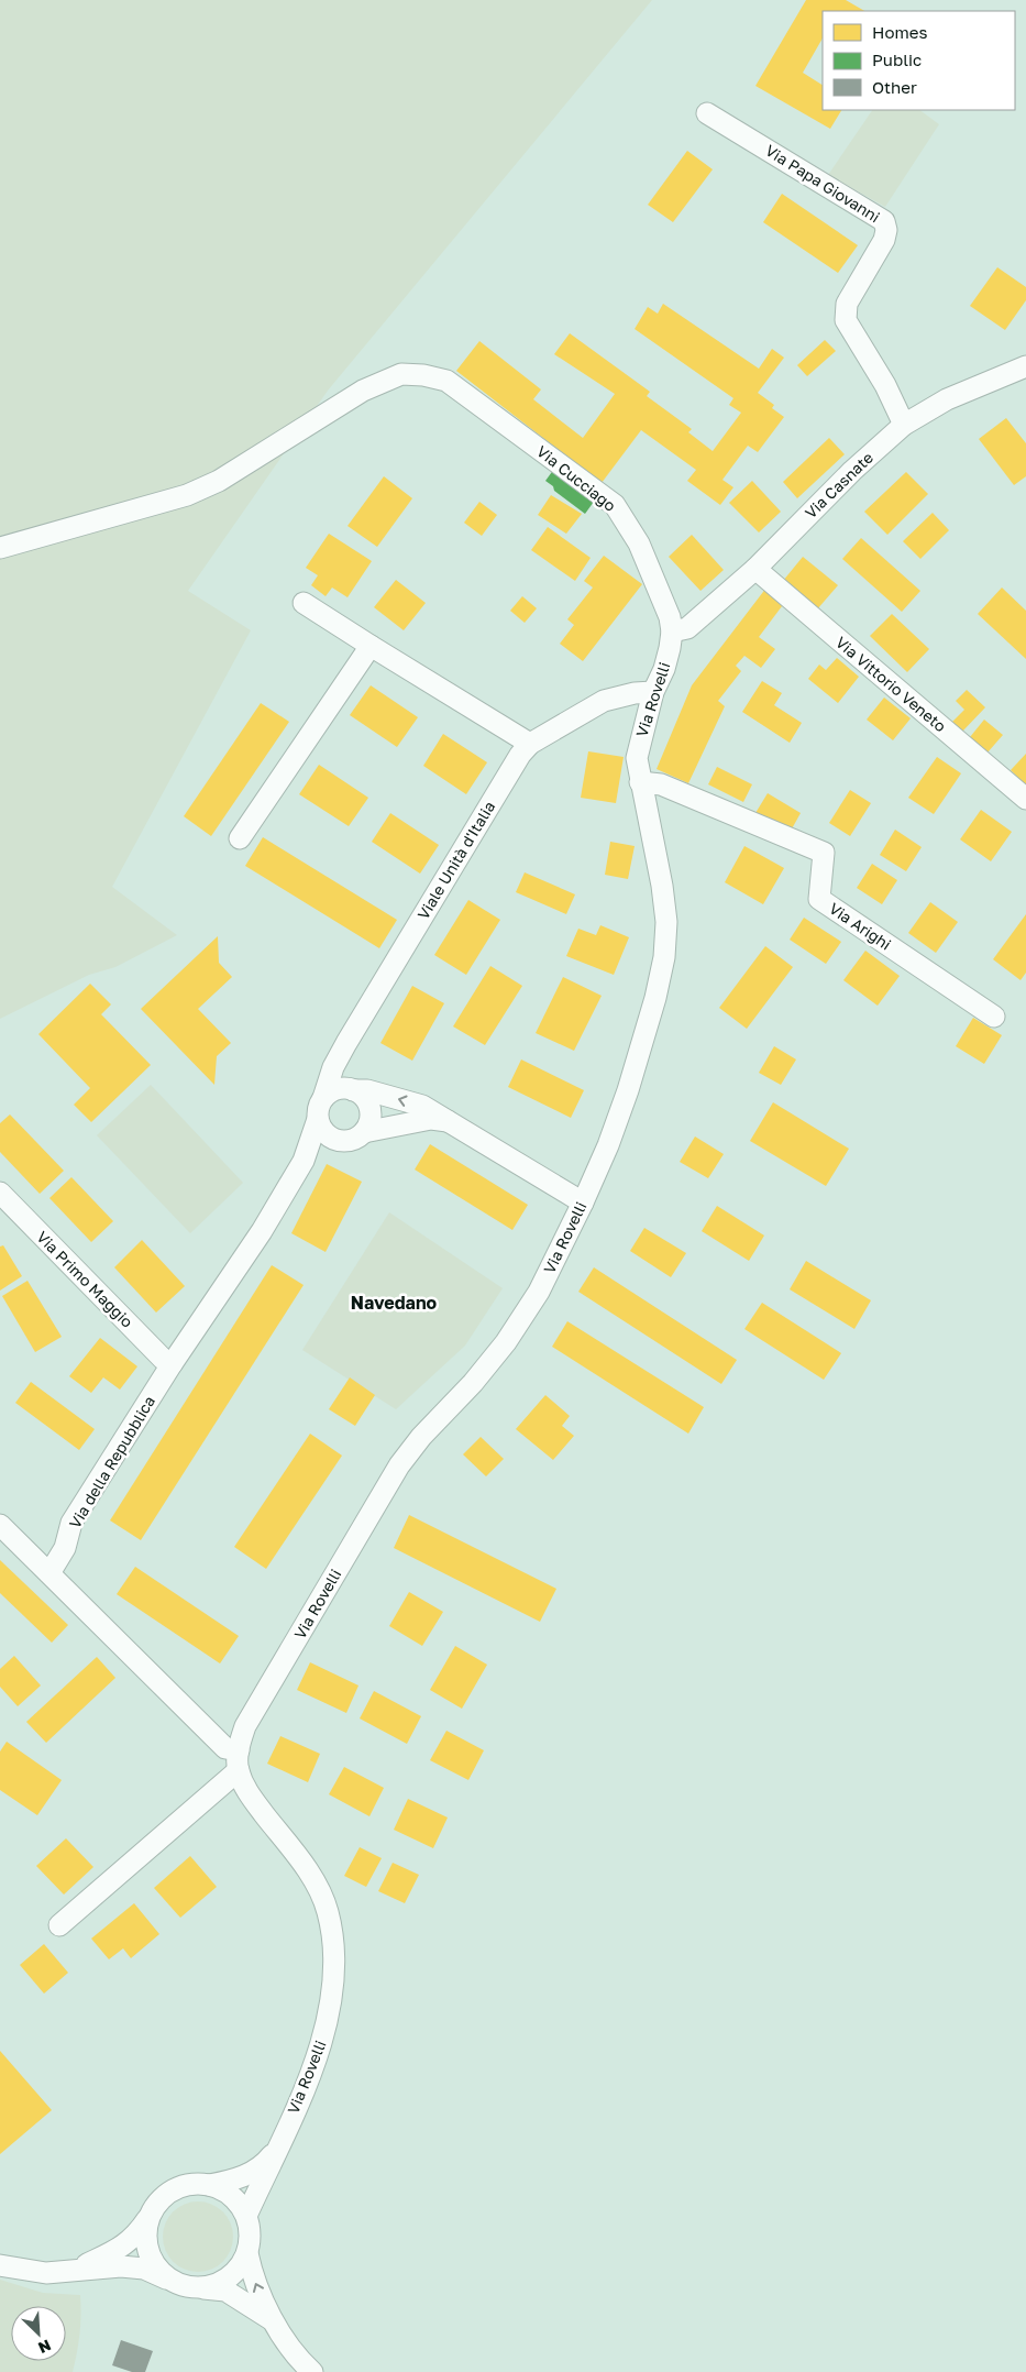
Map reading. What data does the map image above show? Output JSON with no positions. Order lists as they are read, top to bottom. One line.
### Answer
{"streets":{"street":["Via Papa Giovanni","Via Cucciago","Via Casnate","Via Vittorio Veneto","Via Rovelli","Viale Unità d'Italia","Via Arighi","Via Primo Maggio","Via della Repubblica"]},"crossings":[["Via Papa Giovanni","Via Casnate"],["Via Cucciago","Via Casnate"],["Via Cucciago","Via Rovelli"],["Via Casnate","Via Vittorio Veneto"],["Via Casnate","Via Rovelli"],["Via Rovelli","Viale Unità d'Italia"],["Via Rovelli","Via Arighi"],["Via Primo Maggio","Via della Repubblica"]],"districts":["Navedano"],"legend":["Homes","Public","Other"],"north":"bottom right"}
